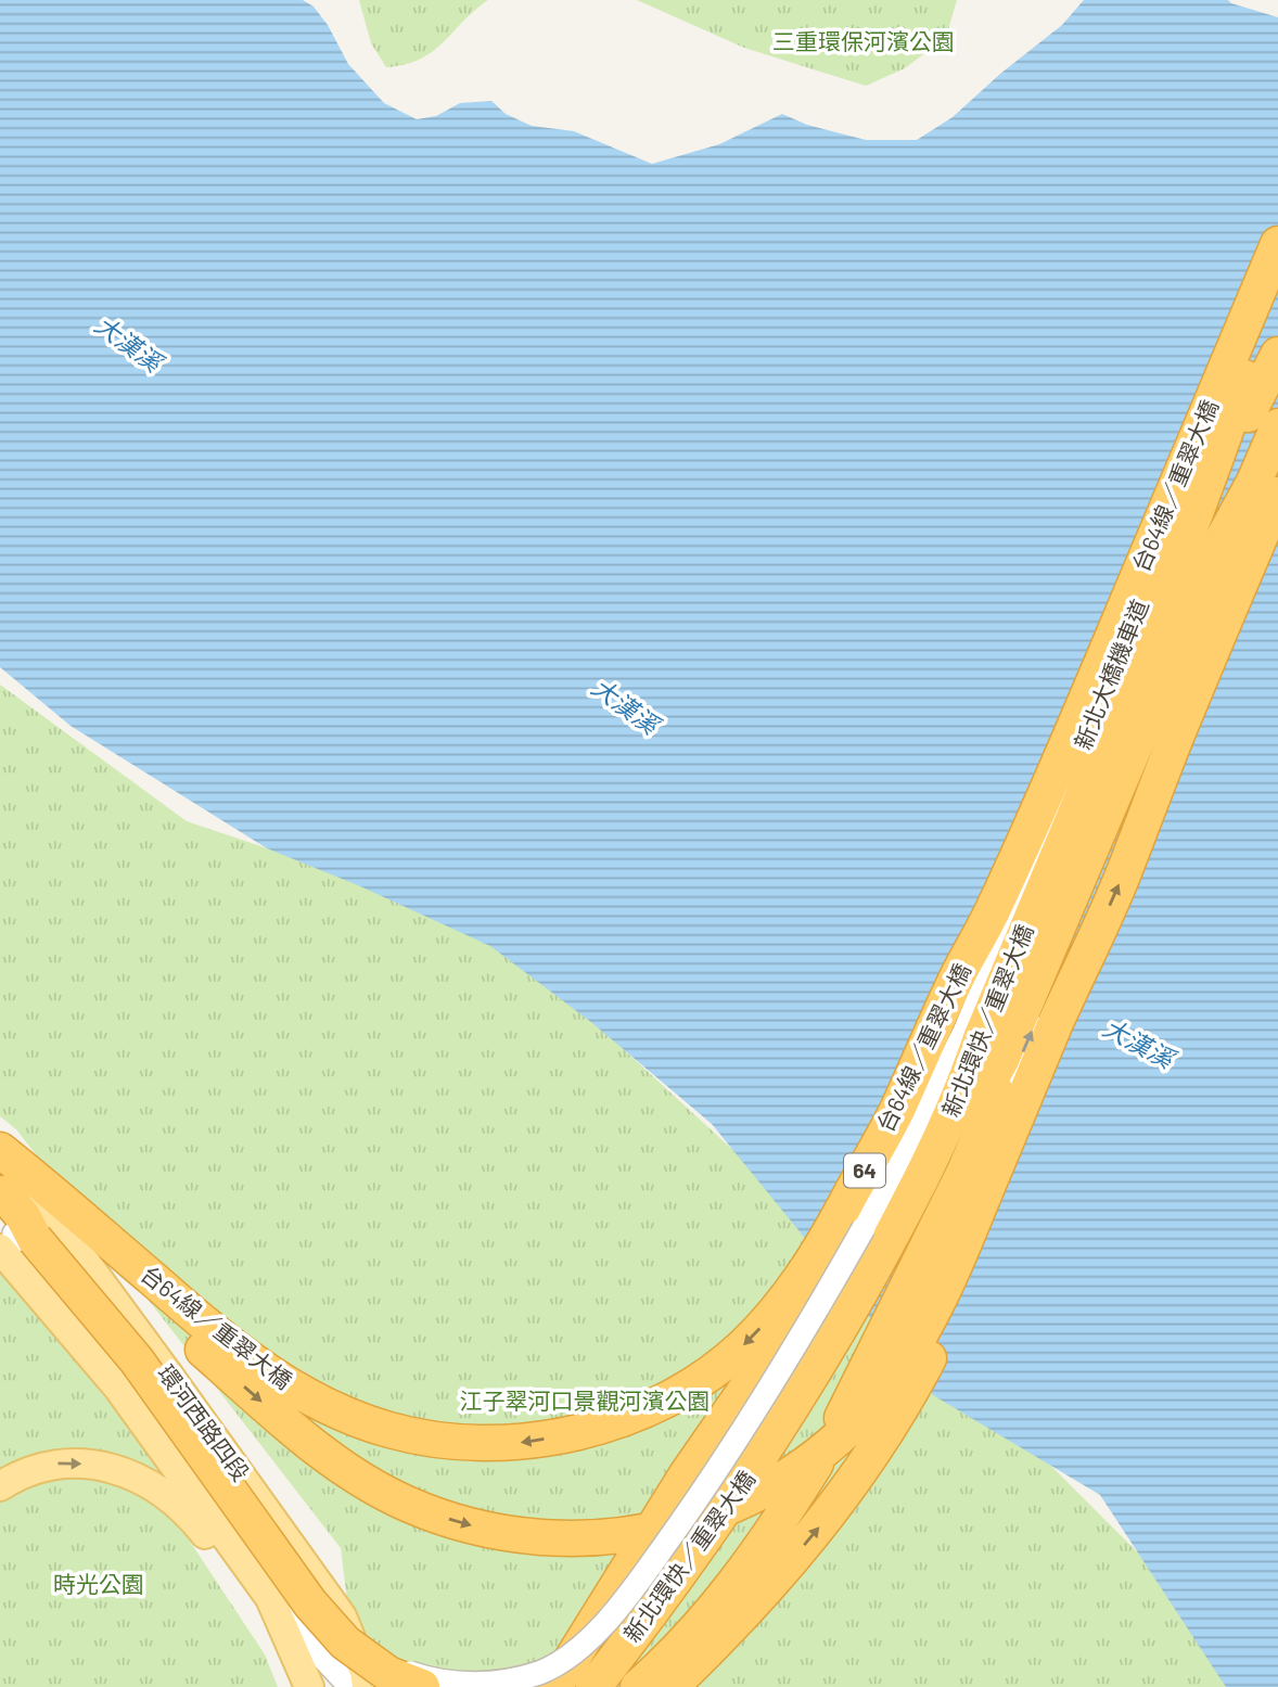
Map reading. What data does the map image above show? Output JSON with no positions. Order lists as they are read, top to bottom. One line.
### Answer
{"streets":{"highway":["台64線／重翠大橋","新北環快／重翠大橋","64"],"main road":["環河西路四段"],"street":["新北大橋機車道"]},"crossings":[["台64線／重翠大橋","新北大橋機車道"],["台64線／重翠大橋","64"],["台64線／重翠大橋","環河西路四段"],["新北大橋機車道","64"],["新北大橋機車道","環河西路四段"],["64","環河西路四段"]],"water":["大漢溪"],"parks":["三重環保河濱公園","江子翠河口景觀河濱公園","時光公園"]}
